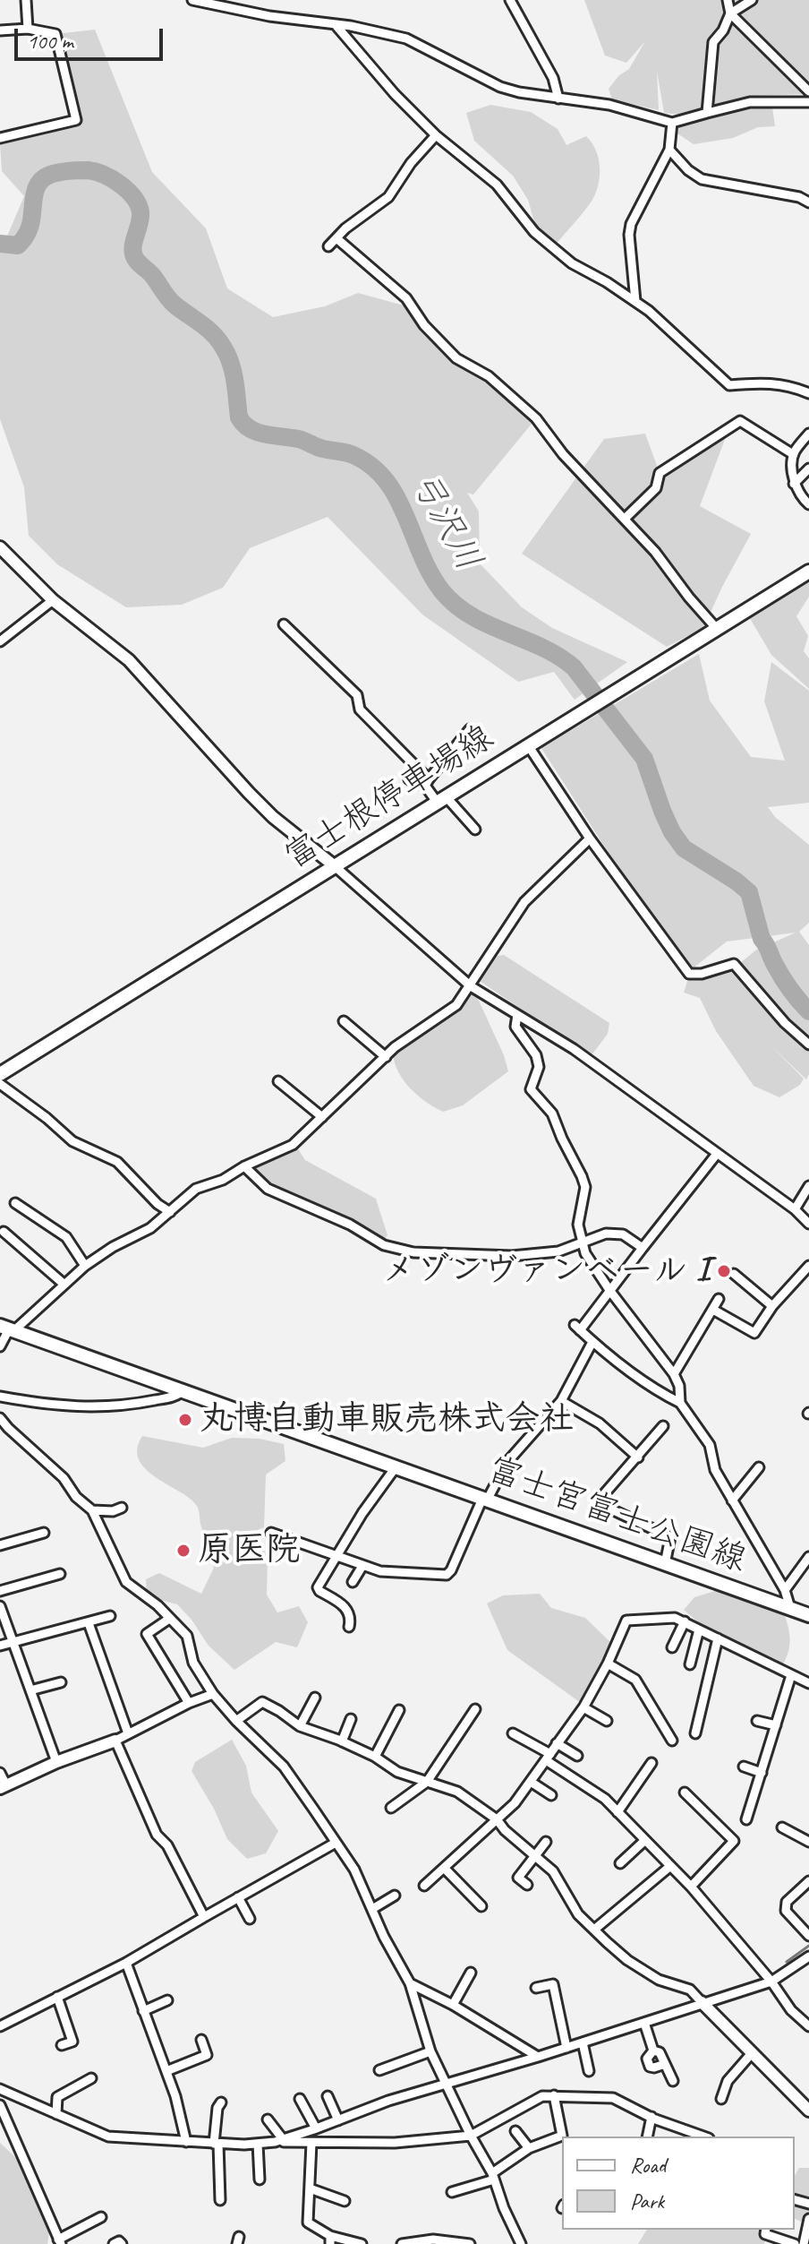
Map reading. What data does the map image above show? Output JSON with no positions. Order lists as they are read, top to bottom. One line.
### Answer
{"streets":{"main road":["富士根停車場線","富士宮富士公園線"]},"water":["弓沢川"],"places":["メゾンヴァンベール I","丸博自動車販売株式会社","原医院"],"legend":["Road","Park"],"scale_bar":"100 m"}
